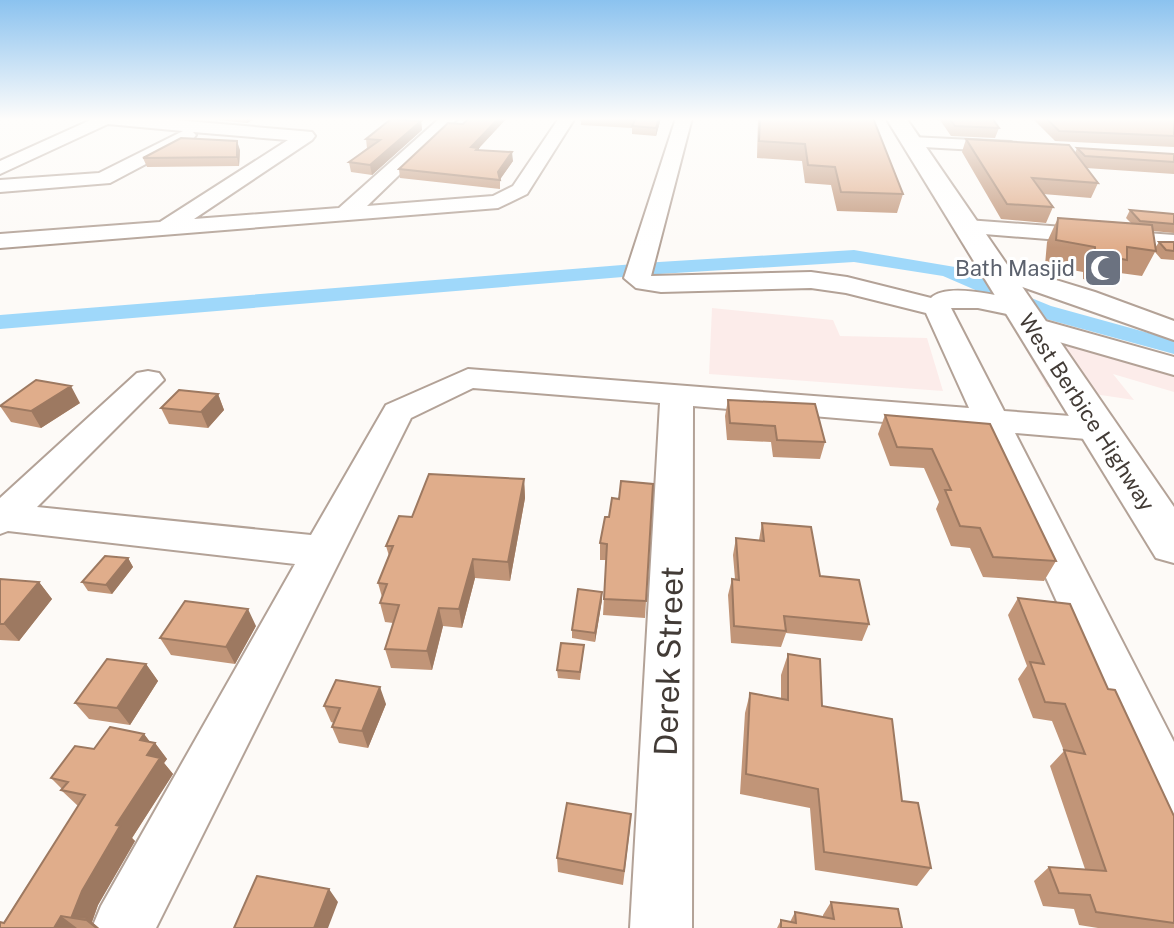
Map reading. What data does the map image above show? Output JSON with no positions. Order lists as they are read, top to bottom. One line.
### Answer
{"streets":{"main road":["West Berbice Highway"],"street":["Derek Street"]},"places":{"mosque":["Bath Masjid"]}}
